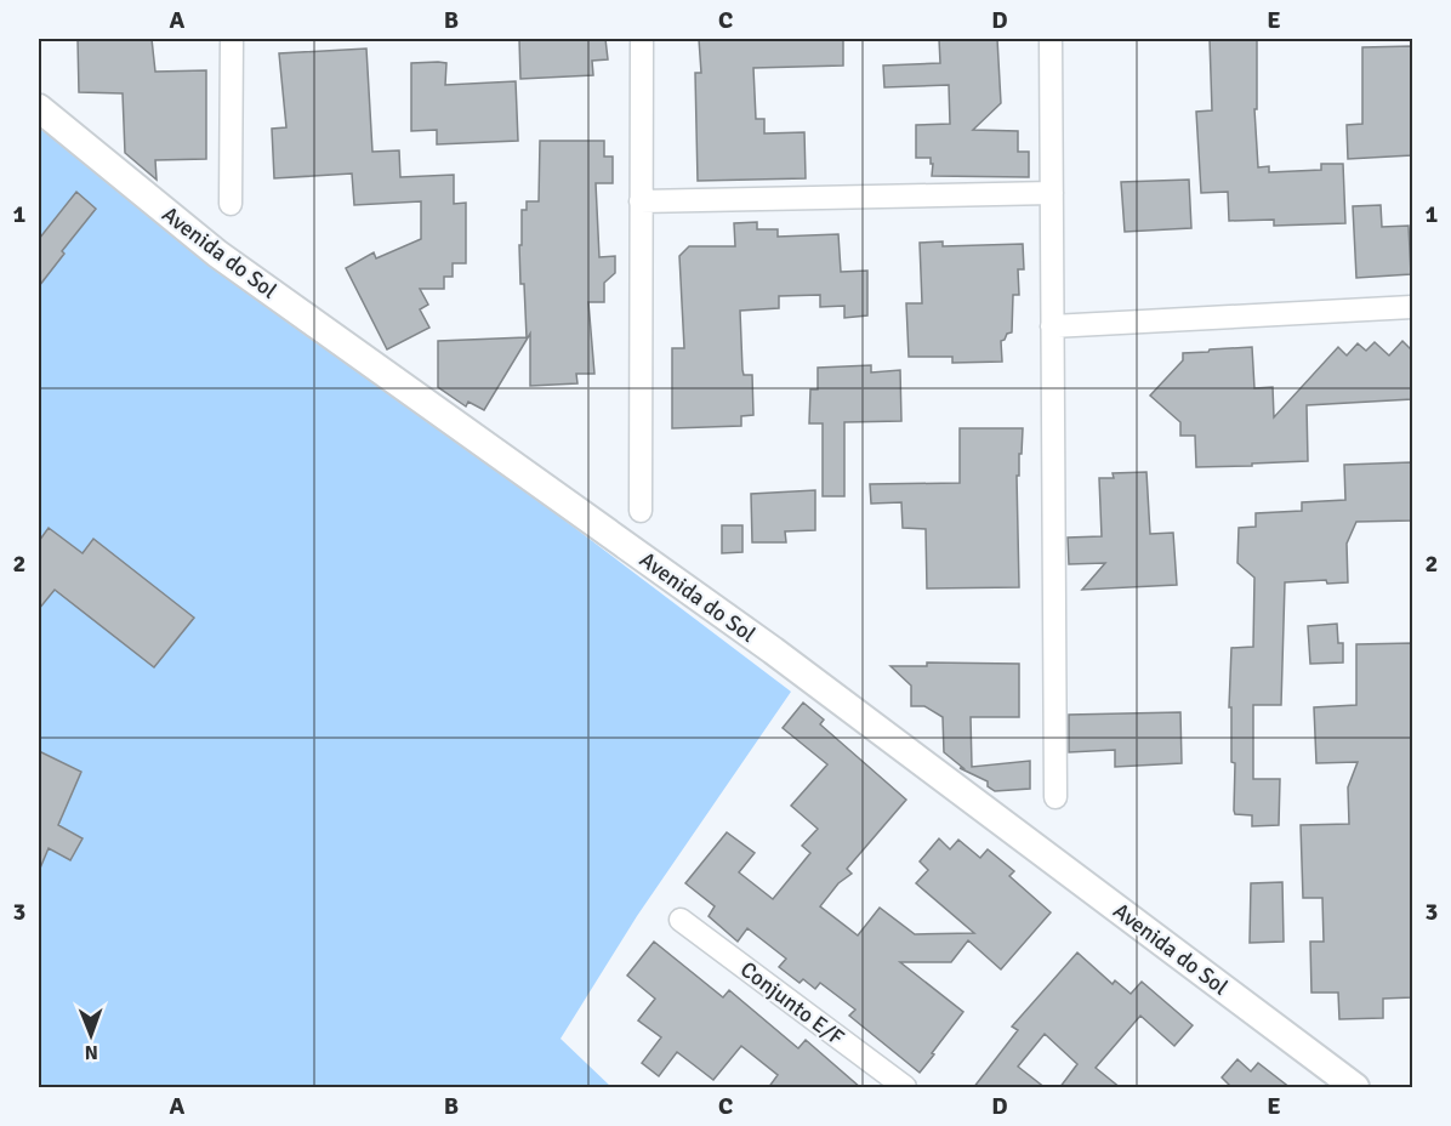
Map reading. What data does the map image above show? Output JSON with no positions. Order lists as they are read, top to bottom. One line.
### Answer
{"streets":{"street":["Avenida do Sol","Conjunto E/F"]},"north":"bottom","grid":{"columns":["A","B","C","D","E"],"rows":["1","2","3"]}}
